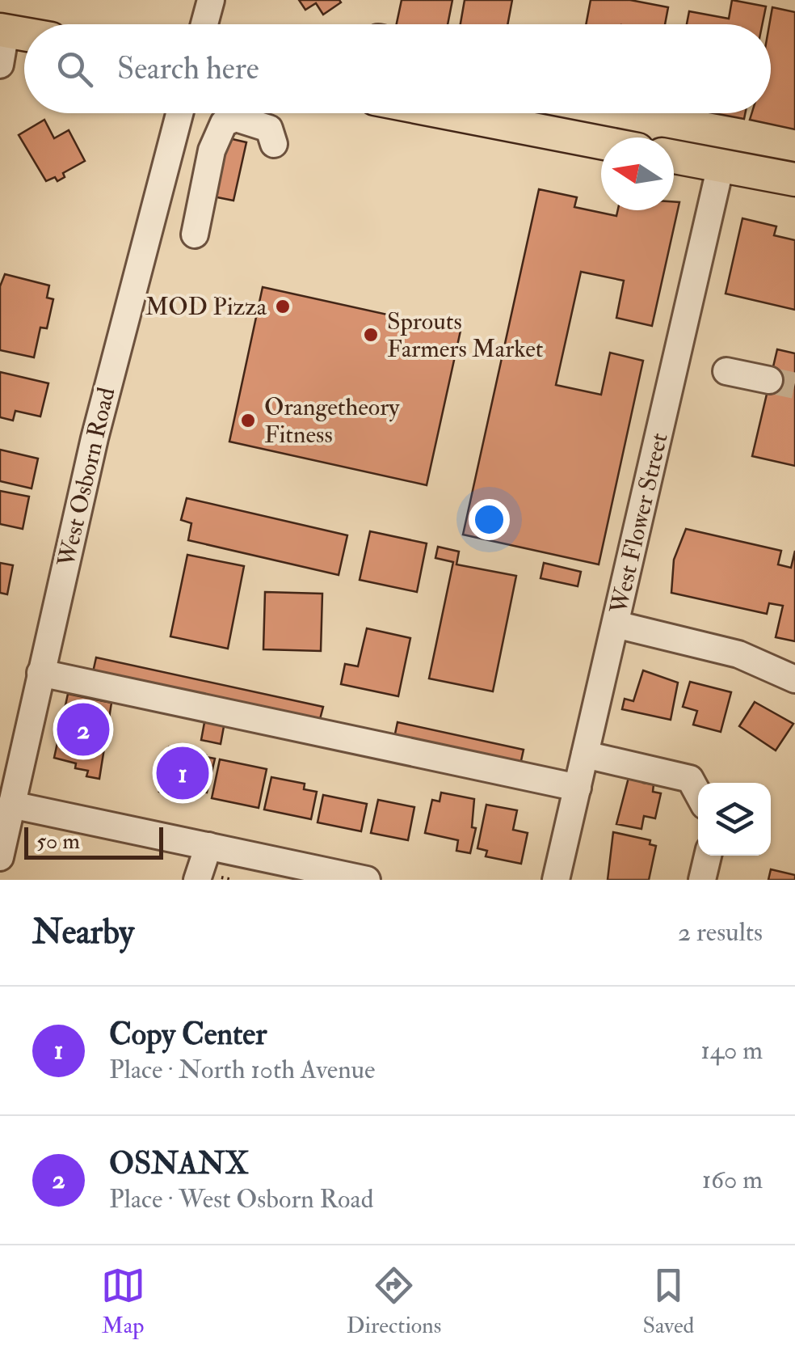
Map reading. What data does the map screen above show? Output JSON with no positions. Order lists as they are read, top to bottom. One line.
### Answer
{"streets":{"street":["West Osborn Road","West Flower Street"]},"places":["MOD Pizza","Sprouts Farmers Market","Orangetheory Fitness"],"scale_bar":"50 m","north":"left","page":{"search":"Search here","pins":["2","1"],"scale":"50 m","heading":["Nearby","2 results"],"list":[{"mark":"1","name":"Copy Center","note":"Place · North 10th Avenue","value":"140 m"},{"mark":"2","name":"OSNANX","note":"Place · West Osborn Road","value":"160 m"}],"nav":["Map","Directions","Saved"]}}
